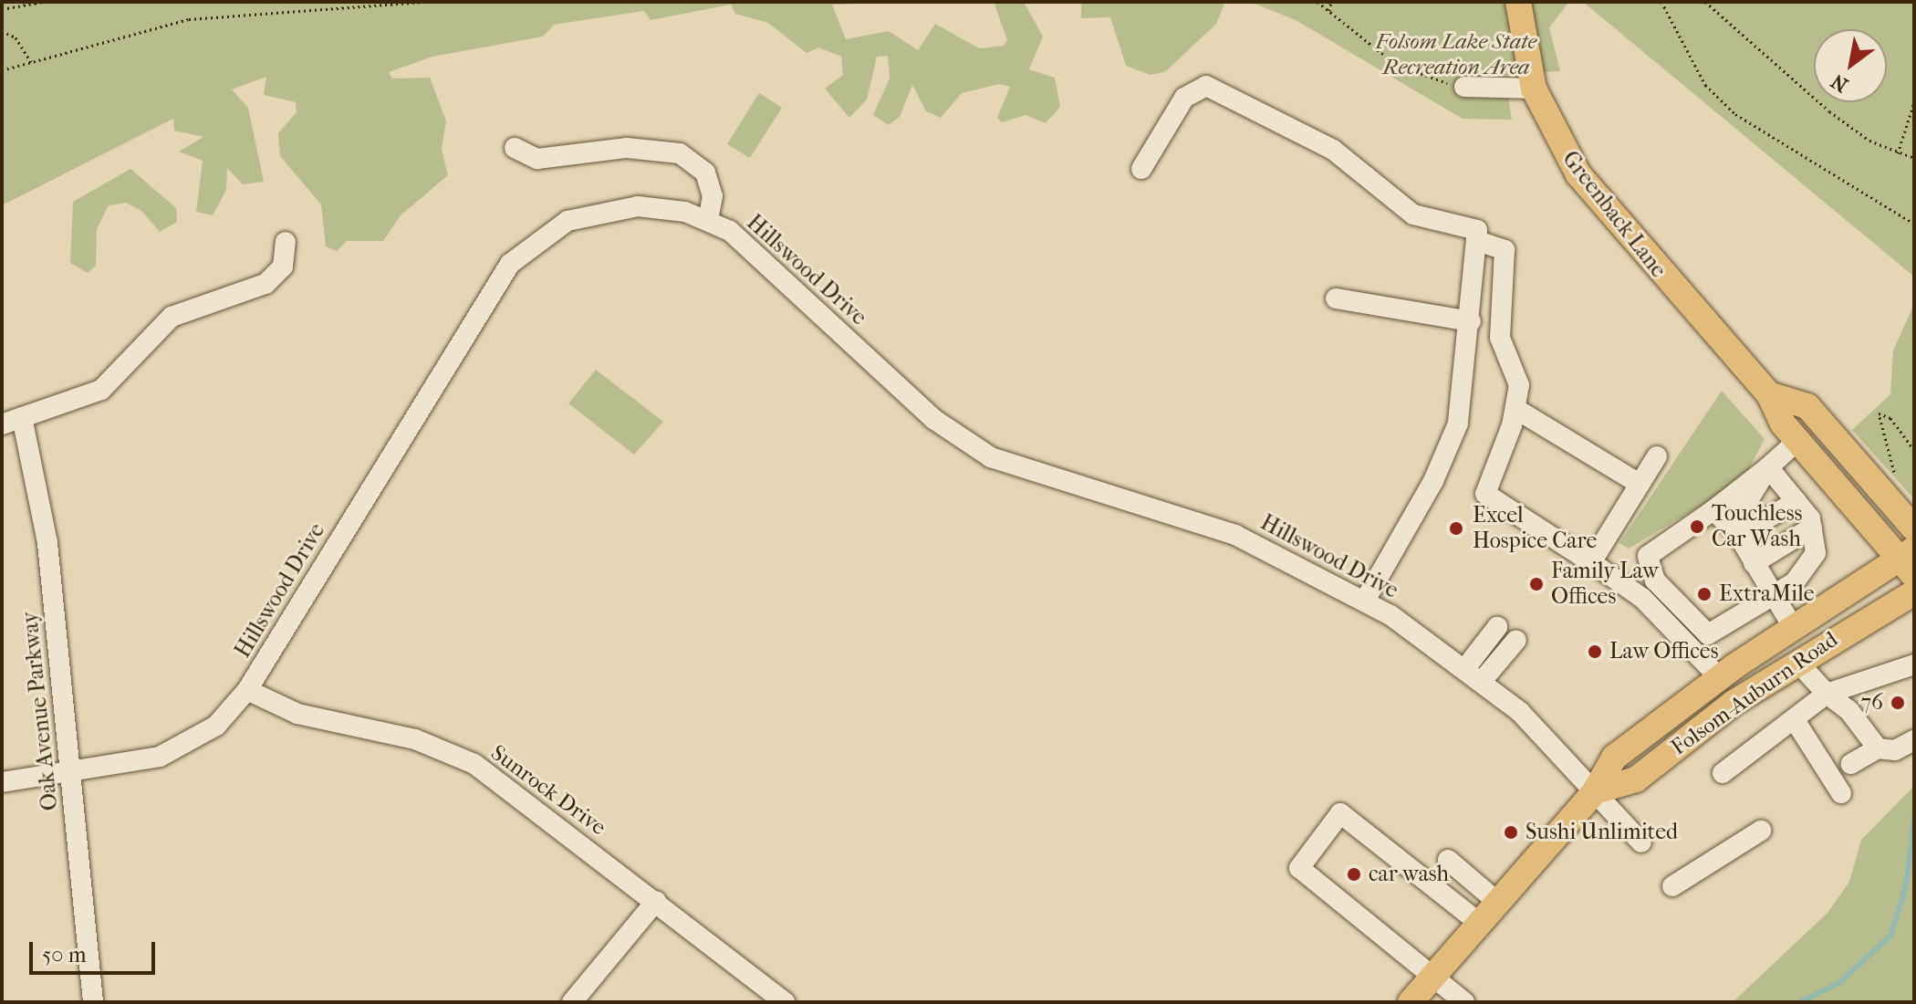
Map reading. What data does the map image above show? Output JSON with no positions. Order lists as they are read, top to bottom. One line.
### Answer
{"streets":{"main road":["Greenback Lane","Folsom-Auburn Road"],"street":["Hillswood Drive","Oak Avenue Parkway","Sunrock Drive"]},"crossings":[["Greenback Lane","Folsom-Auburn Road"],["Hillswood Drive","Folsom-Auburn Road"],["Hillswood Drive","Oak Avenue Parkway"],["Hillswood Drive","Sunrock Drive"]],"parks":["Folsom Lake State Recreation Area"],"places":["Touchless Car Wash","Excel Hospice Care","Family Law Offices","ExtraMile","Law Offices","76","Sushi Unlimited","car wash"],"scale_bar":"50 m","north":"bottom left"}
